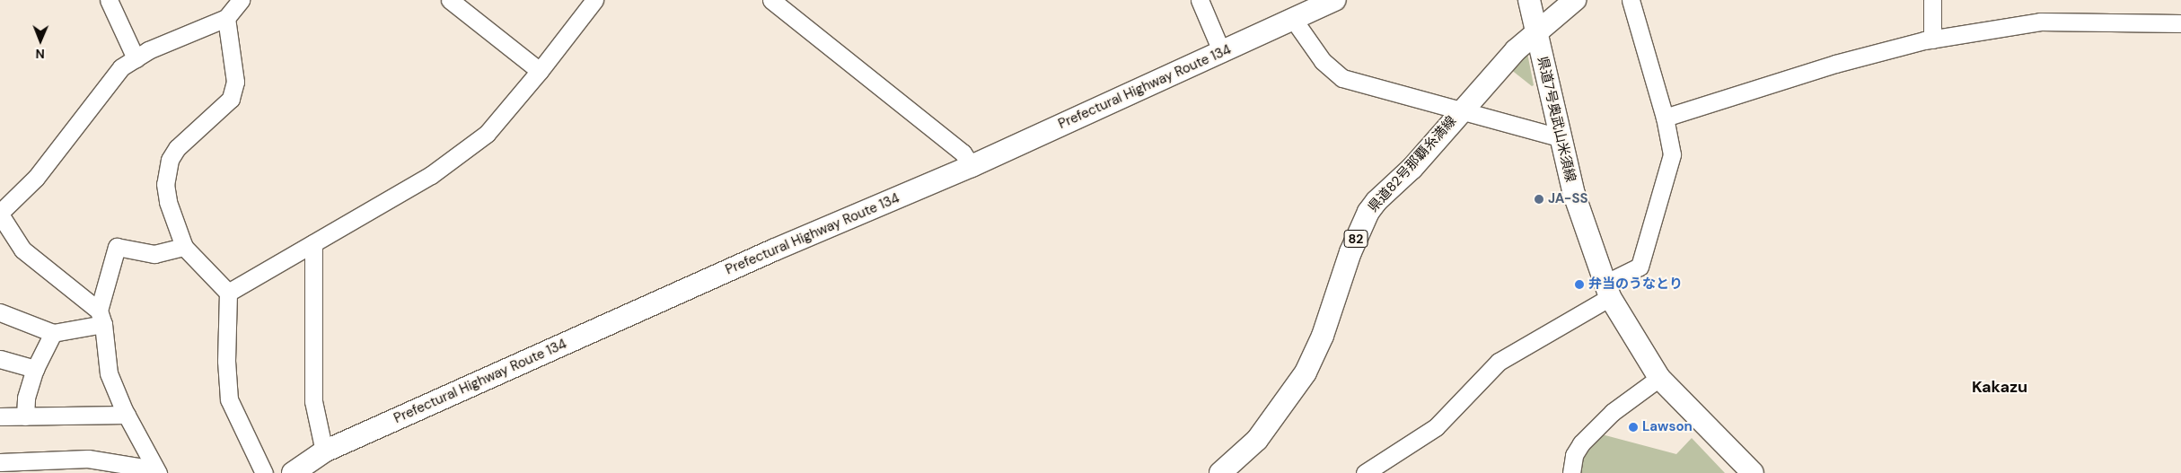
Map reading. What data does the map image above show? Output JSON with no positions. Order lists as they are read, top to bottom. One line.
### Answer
{"streets":{"main road":["Prefectural Highway Route 134","県道7号奥武山米須線","県道82号那覇糸満線","82"]},"crossings":[["県道7号奥武山米須線","県道82号那覇糸満線"]],"districts":["Kakazu"],"places":["JA-SS","弁当のうなとり","Lawson"],"north":"bottom"}
